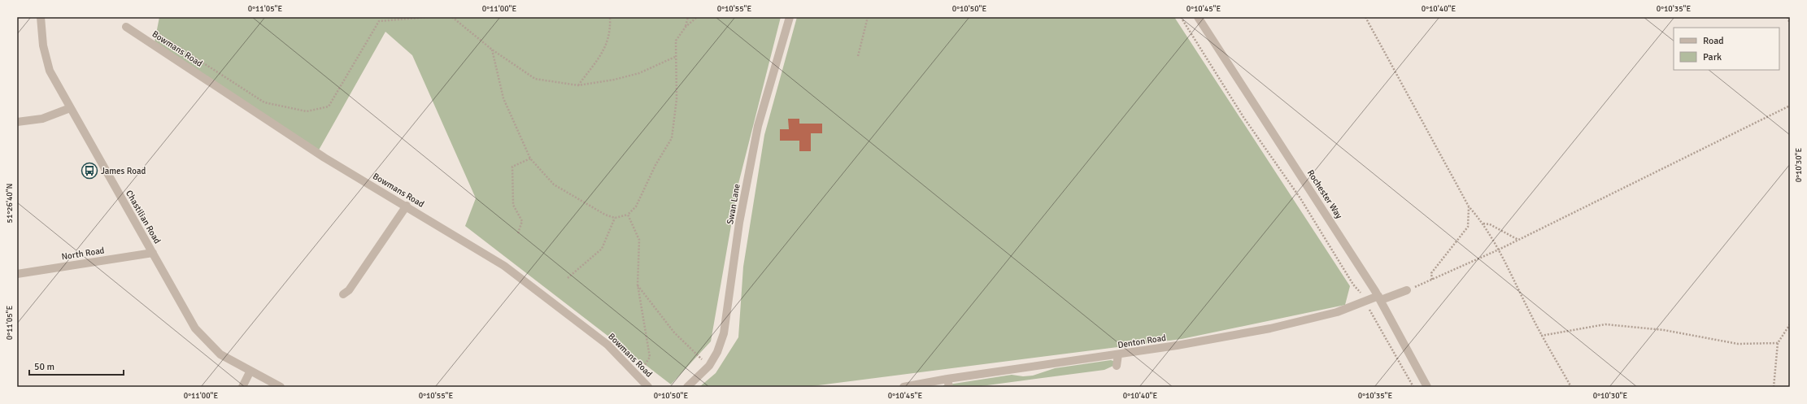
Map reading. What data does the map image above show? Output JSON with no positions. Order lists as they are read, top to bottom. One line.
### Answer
{"streets":{"street":["Bowmans Road","Rochester Way","Swan Lane","Chastilian Road","North Road","Denton Road"]},"crossings":[["Rochester Way","Denton Road"],["Chastilian Road","North Road"]],"places":{"bus stop":["James Road"]},"legend":["Road","Park"],"scale_bar":"50 m","coordinates":["0°11'05\"E","0°11'00\"E","0°10'55\"E","0°10'50\"E","0°10'45\"E","0°10'40\"E","0°10'35\"E","0°10'30\"E","51°26'40\"N"]}
